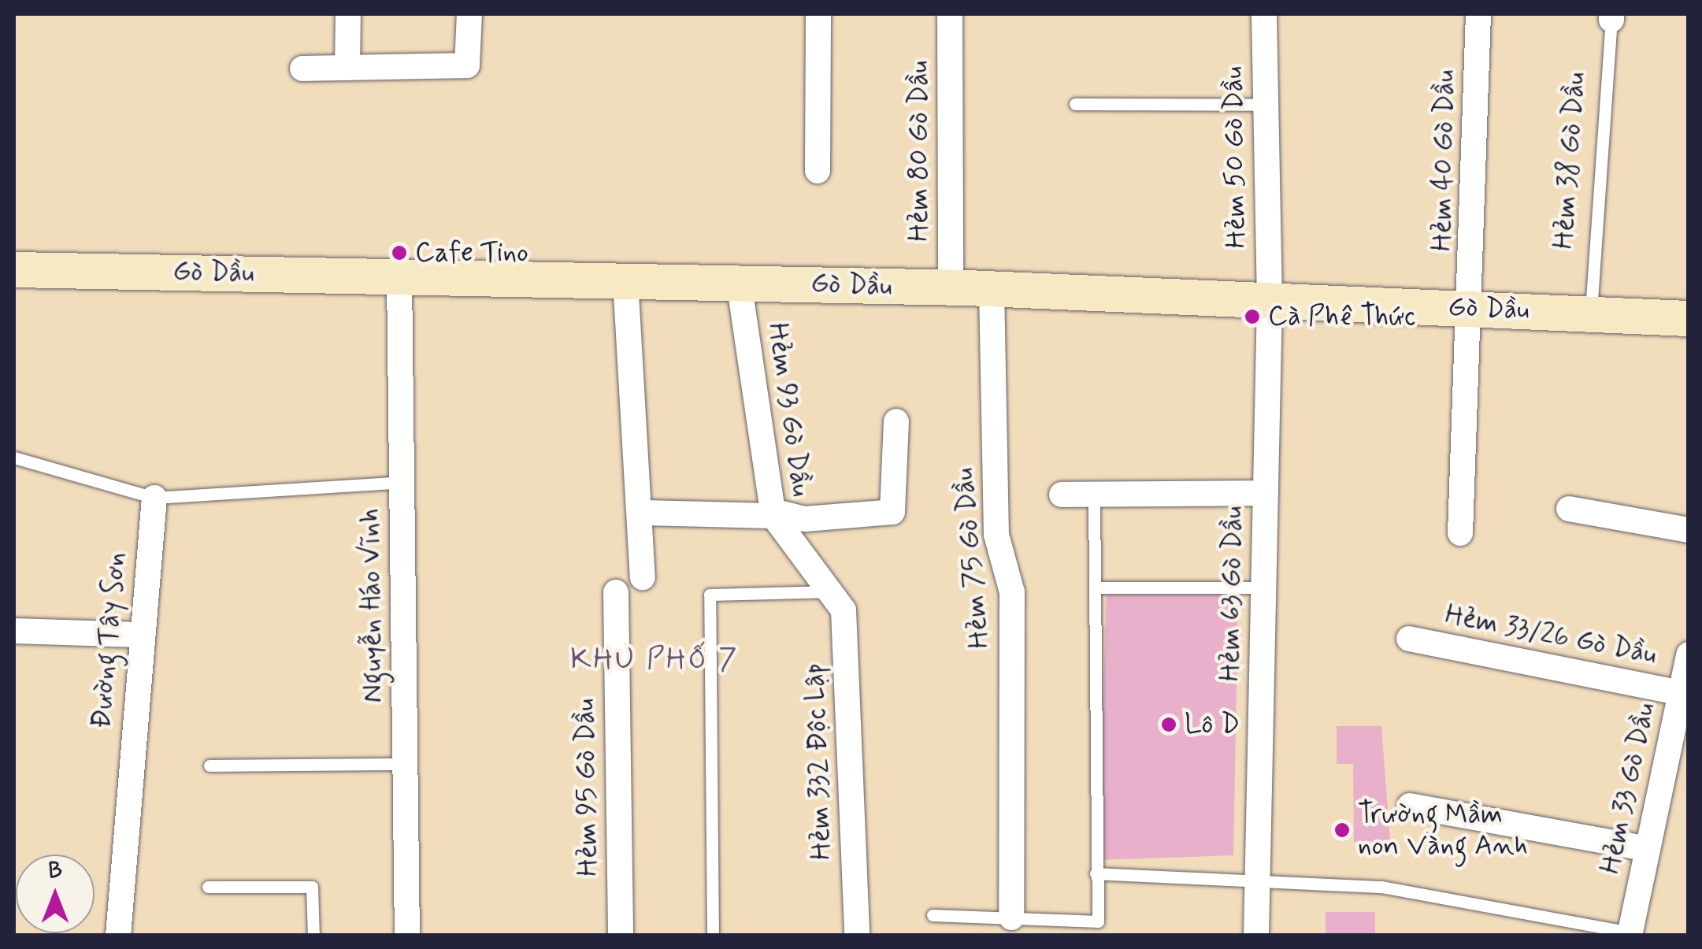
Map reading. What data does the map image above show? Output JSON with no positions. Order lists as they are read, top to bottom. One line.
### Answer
{"streets":{"street":["Hẻm 80 Gò Dầu","Hẻm 50 Gò Dầu","Hẻm 40 Gò Dầu","Gò Dầu","Hẻm 93 Gò Dầu","Hẻm 75 Gò Dầu","Hẻm 63 Gò Dầu","Nguyễn Háo Vĩnh","Hẻm 33/26 Gò Dầu","Đường Tây Sơn","Hẻm 332 Độc Lập","Hẻm 95 Gò Dầu","Hẻm 33 Gò Dầu"],"lane":["Hẻm 38 Gò Dầu"]},"crossings":[["Hẻm 80 Gò Dầu","Gò Dầu"],["Hẻm 50 Gò Dầu","Gò Dầu"],["Hẻm 50 Gò Dầu","Hẻm 63 Gò Dầu"],["Hẻm 40 Gò Dầu","Gò Dầu"],["Hẻm 38 Gò Dầu","Gò Dầu"],["Gò Dầu","Hẻm 93 Gò Dầu"],["Gò Dầu","Hẻm 75 Gò Dầu"],["Gò Dầu","Hẻm 63 Gò Dầu"],["Gò Dầu","Nguyễn Háo Vĩnh"],["Hẻm 93 Gò Dầu","Hẻm 332 Độc Lập"],["Hẻm 33/26 Gò Dầu","Hẻm 33 Gò Dầu"]],"districts":["KHU PHỐ 7"],"places":["Cafe Tino","Cà Phê Thức","Lô D","Trường Mầm non Vàng Anh"],"north":"top"}
